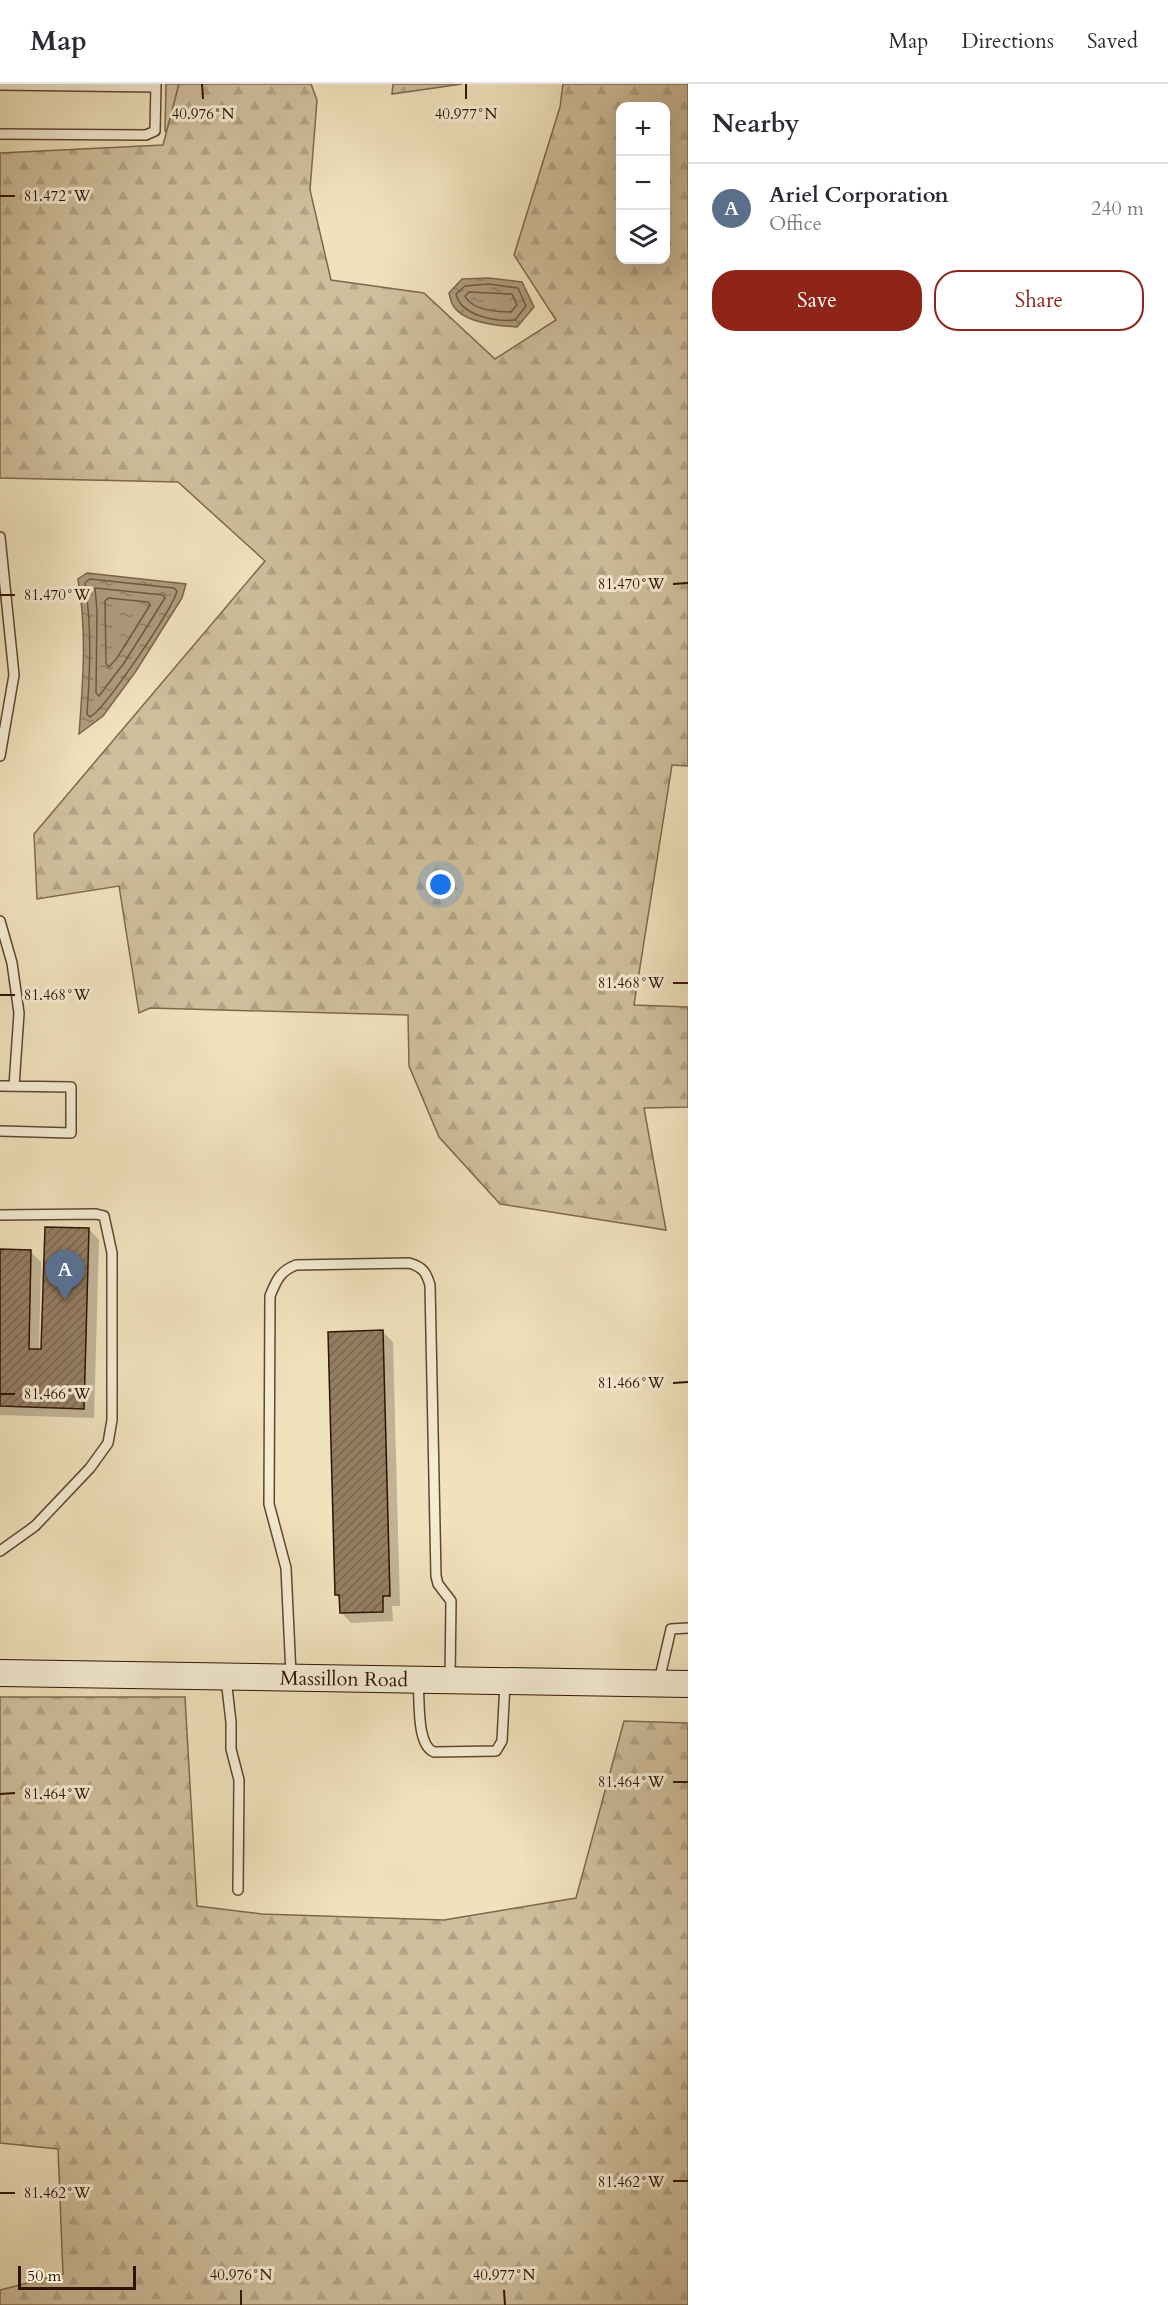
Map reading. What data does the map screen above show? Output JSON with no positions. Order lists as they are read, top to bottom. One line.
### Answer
{"streets":{"main road":["Massillon Road"]},"scale_bar":"50 m","page":{"header":"Map","nav":["Map","Directions","Saved"],"heading":"Nearby","map_buttons":["+","−"],"list":[{"mark":"A","name":"Ariel Corporation","note":"Office","value":"240 m"}],"buttons":["Save","Share"],"pins":"A","scale":"50 m"},"coordinates":["40.976°N","40.977°N","81.472°W","81.470°W","81.468°W","81.466°W","81.464°W","81.462°W"]}
